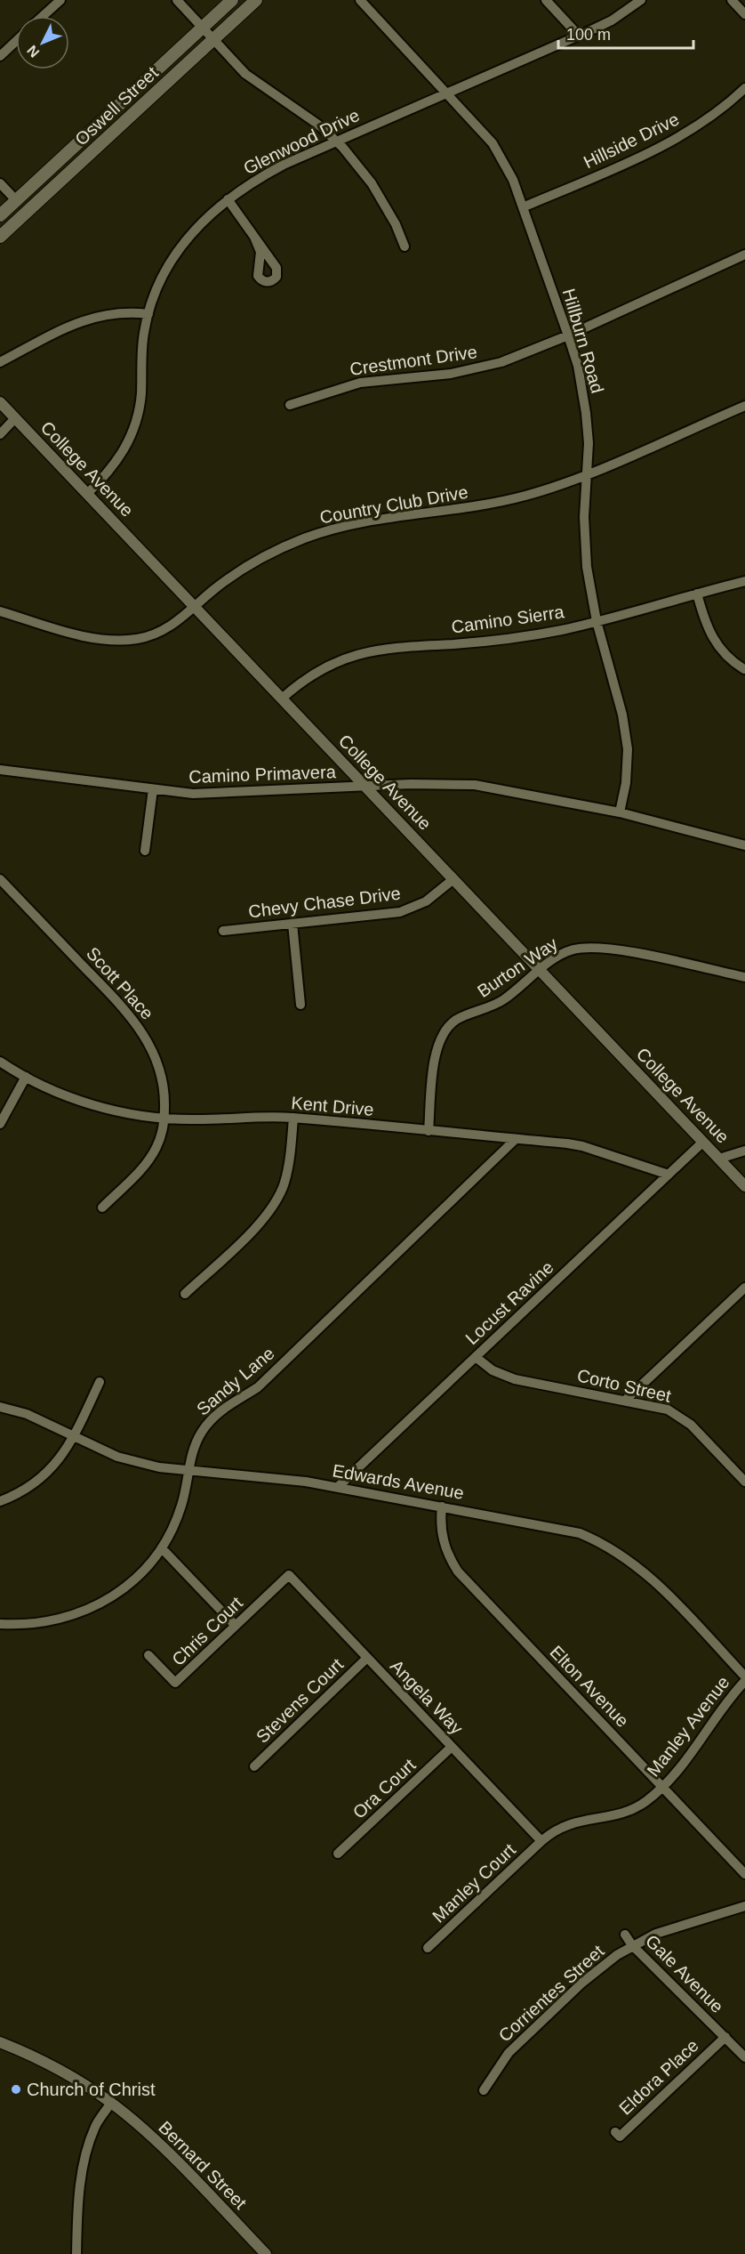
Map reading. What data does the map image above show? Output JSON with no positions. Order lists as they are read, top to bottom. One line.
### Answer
{"streets":{"main road":["Oswell Street"],"street":["Hillside Drive","Glenwood Drive","Hillburn Road","Crestmont Drive","College Avenue","Country Club Drive","Camino Sierra","Camino Primavera","Chevy Chase Drive","Burton Way","Scott Place","Kent Drive","Locust Ravine","Sandy Lane","Corto Street","Edwards Avenue","Chris Court","Elton Avenue","Angela Way","Stevens Court","Manley Avenue","Ora Court","Manley Court","Gale Avenue","Corrientes Street","Eldora Place","Bernard Street"]},"crossings":[["Hillside Drive","Hillburn Road"],["Glenwood Drive","Hillburn Road"],["Glenwood Drive","College Avenue"],["Hillburn Road","Crestmont Drive"],["Hillburn Road","Country Club Drive"],["Hillburn Road","Camino Sierra"],["Hillburn Road","Camino Primavera"],["College Avenue","Country Club Drive"],["College Avenue","Camino Sierra"],["College Avenue","Camino Primavera"],["College Avenue","Chevy Chase Drive"],["College Avenue","Burton Way"],["College Avenue","Locust Ravine"],["Burton Way","Kent Drive"],["Scott Place","Kent Drive"],["Kent Drive","Locust Ravine"],["Kent Drive","Sandy Lane"],["Locust Ravine","Corto Street"],["Locust Ravine","Edwards Avenue"],["Sandy Lane","Edwards Avenue"],["Edwards Avenue","Elton Avenue"],["Edwards Avenue","Manley Avenue"],["Chris Court","Angela Way"],["Elton Avenue","Manley Avenue"],["Angela Way","Stevens Court"],["Angela Way","Manley Avenue"],["Angela Way","Ora Court"],["Angela Way","Manley Court"],["Manley Avenue","Manley Court"],["Gale Avenue","Corrientes Street"],["Gale Avenue","Eldora Place"]],"places":["Church of Christ"],"scale_bar":"100 m","north":"bottom left"}
